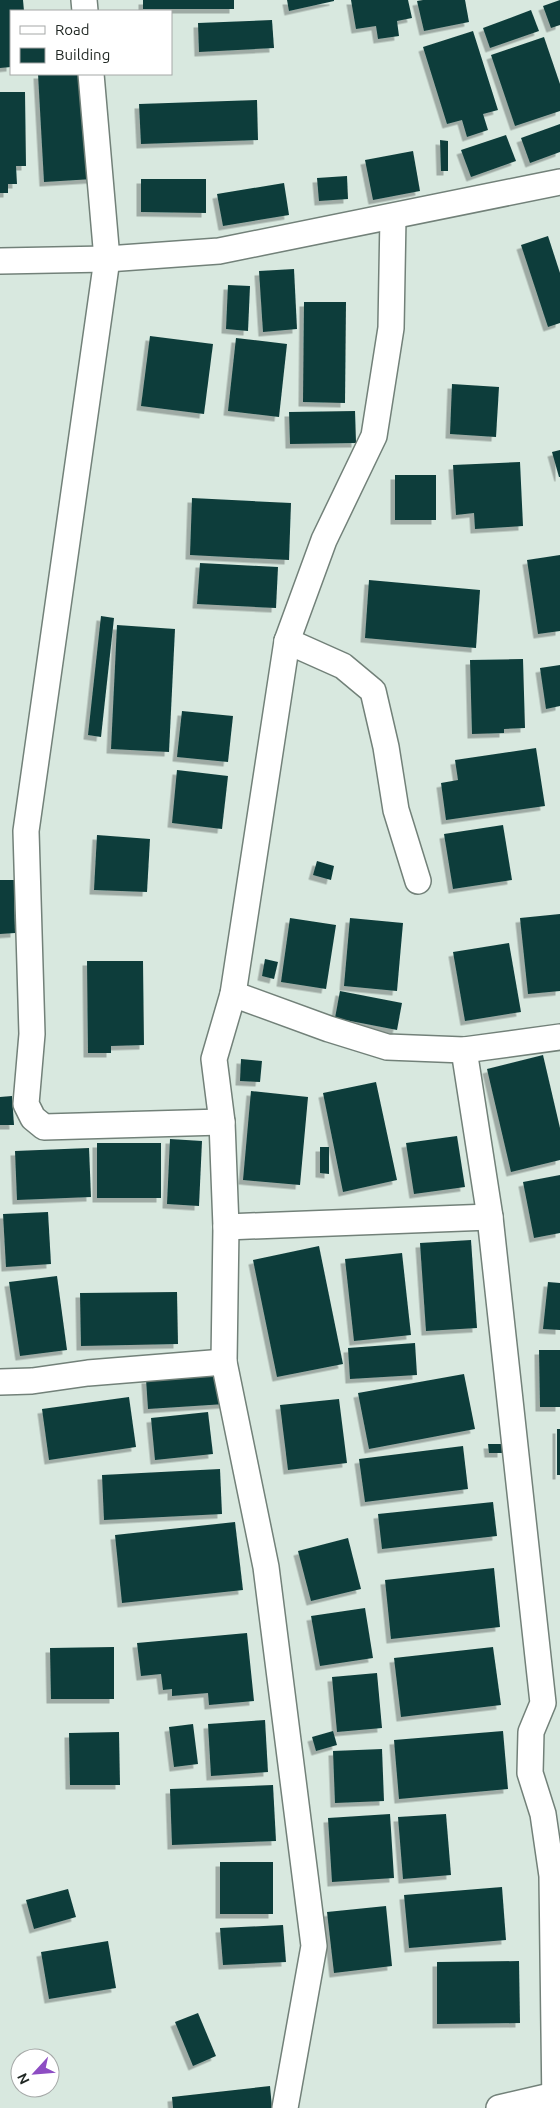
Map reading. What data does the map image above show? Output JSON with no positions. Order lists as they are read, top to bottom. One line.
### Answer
{"legend":["Road","Building"],"north":"bottom left"}
